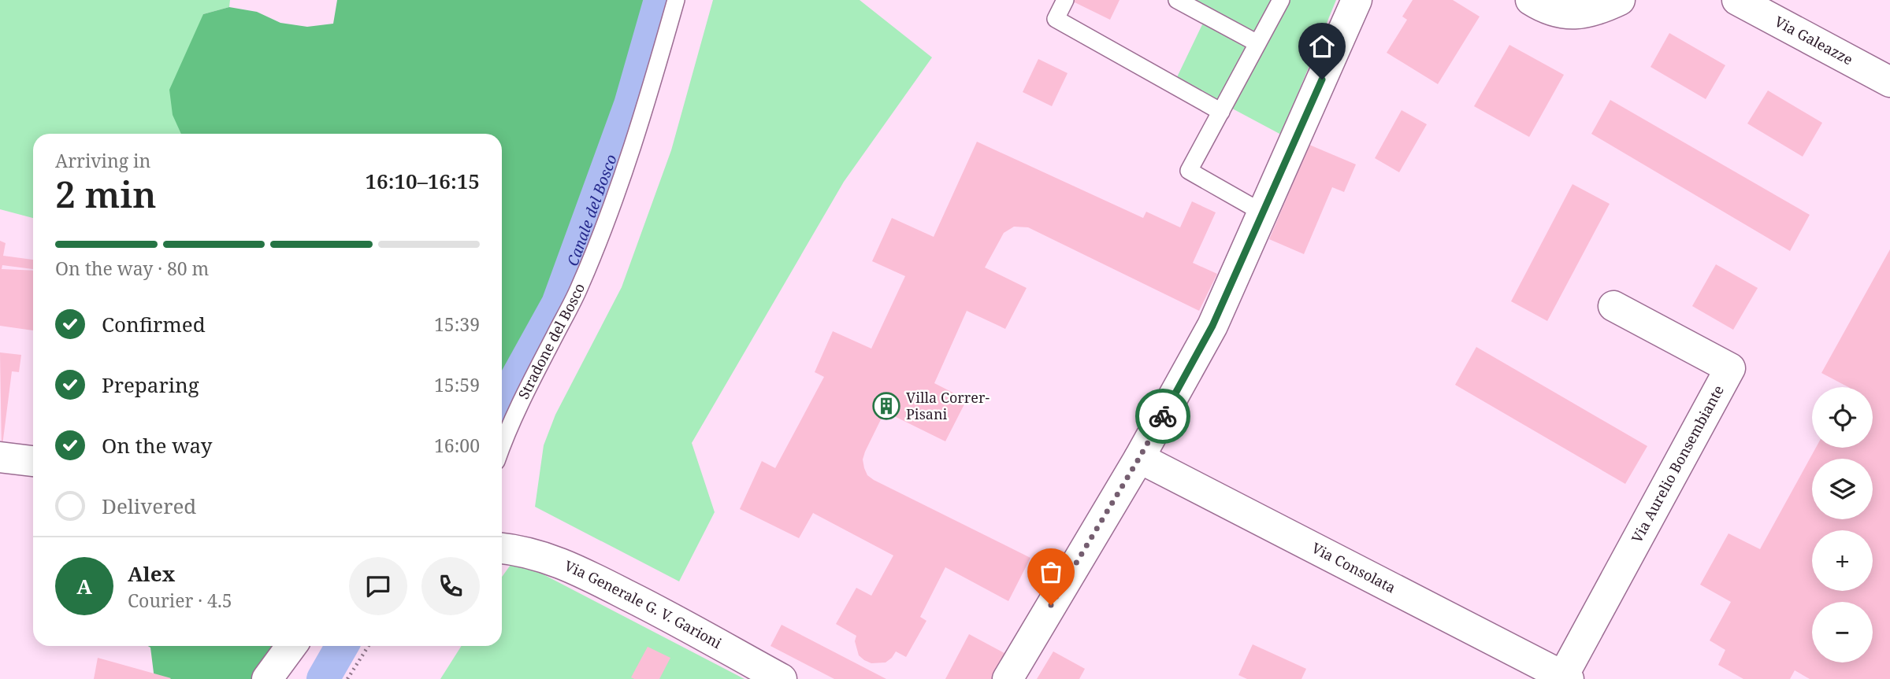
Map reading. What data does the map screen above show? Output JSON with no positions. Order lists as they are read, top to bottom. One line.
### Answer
{"streets":{"street":["Via Galeazze","Via Aurelio Bonsembiante","Via Consolata","Via Generale G. V. Garioni"],"lane":["Stradone del Bosco"]},"crossings":[["Via Aurelio Bonsembiante","Via Consolata"]],"water":["Canale del Bosco"],"places":{"building":["Villa Correr- Pisani"]},"page":{"heading":["2 min","Arriving in","16:10–16:15"],"panel":["Alex","Courier · 4.5"],"bar":"On the way · 80 m","list":[["Confirmed","15:39"],["Preparing","15:59"],["On the way","16:00"],"Delivered"],"map_buttons":["+","−"],"round":"A"}}
